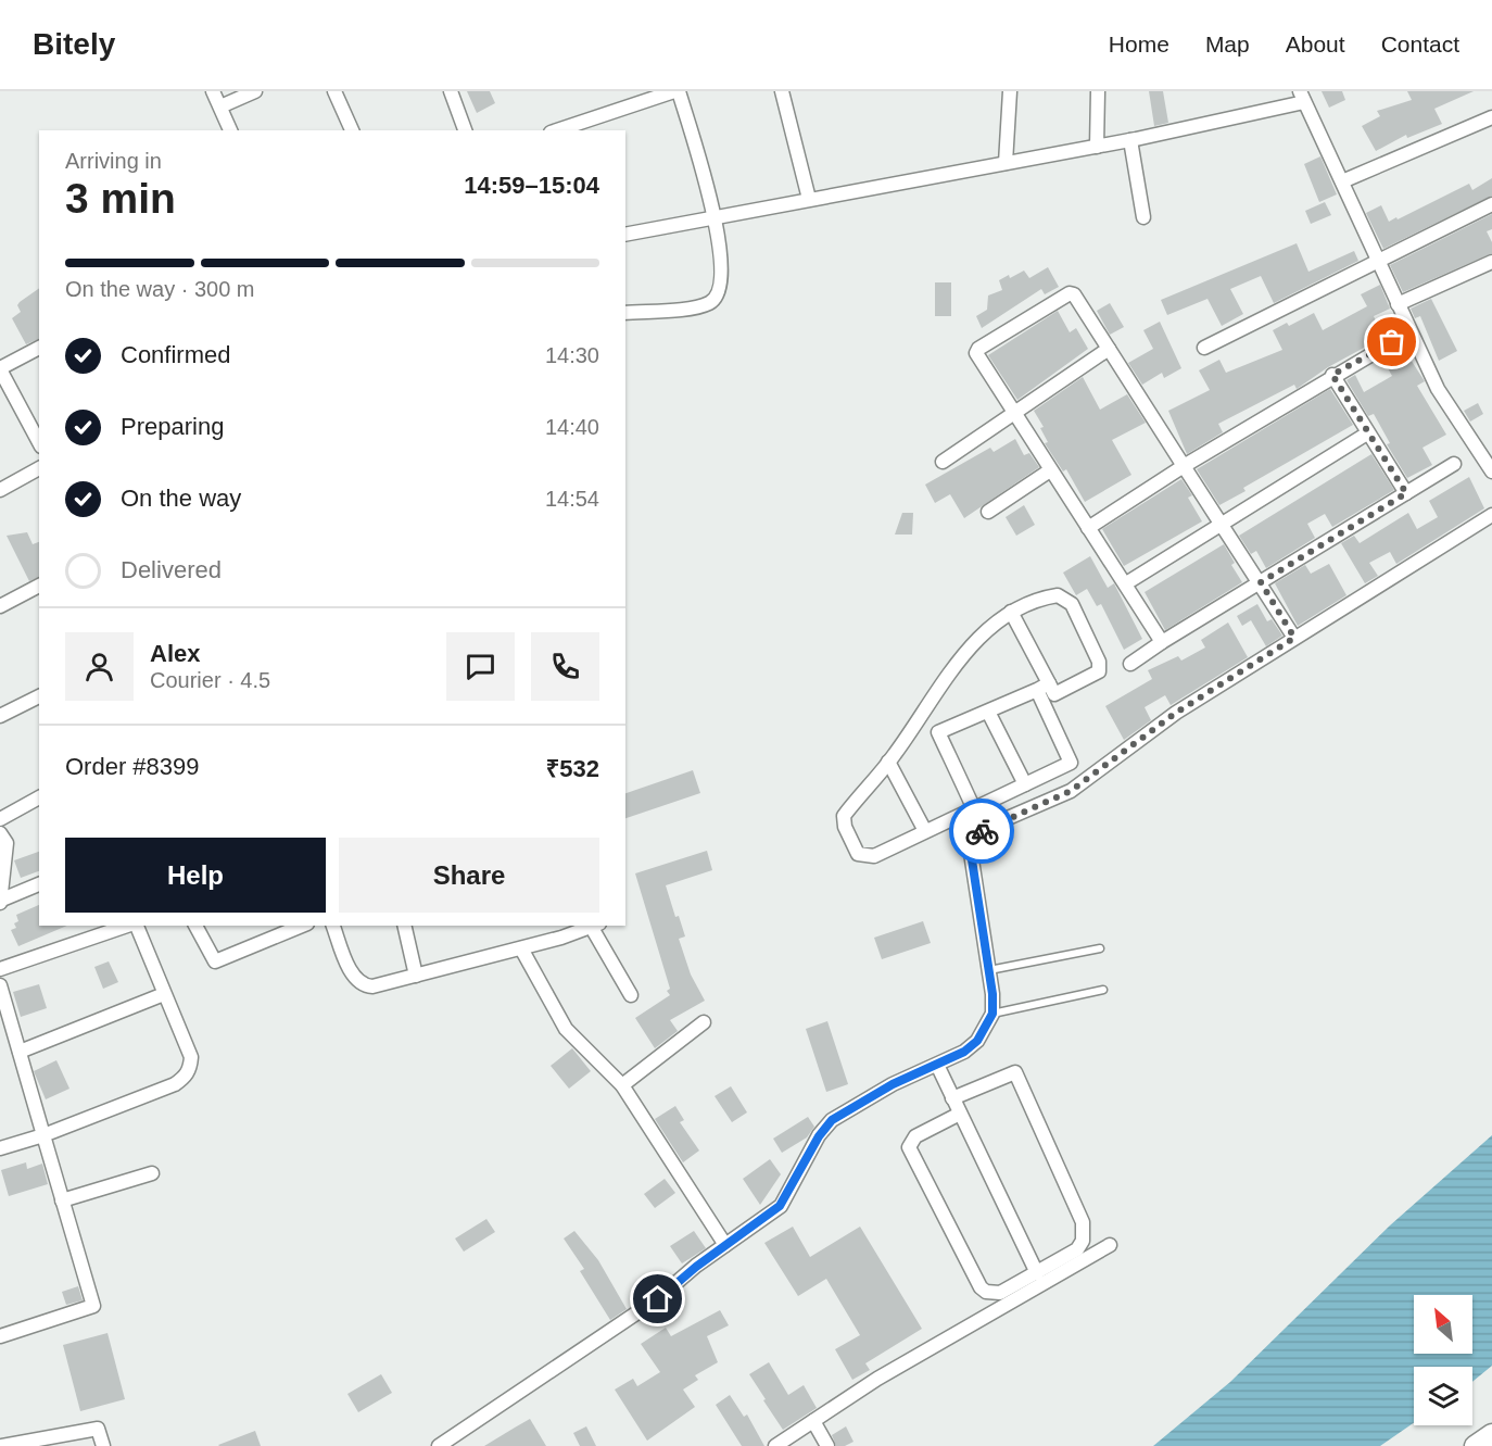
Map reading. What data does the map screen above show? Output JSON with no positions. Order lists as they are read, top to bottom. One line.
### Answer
{"north":"top left","page":{"header":"Bitely","nav":["Home","Map","About","Contact"],"heading":["3 min","Arriving in","14:59–15:04"],"panel":["Alex","Courier · 4.5","Order #8399","₹532"],"bar":"On the way · 300 m","list":[["Confirmed","14:30"],["Preparing","14:40"],["On the way","14:54"],"Delivered"],"buttons":["Help","Share"]}}
